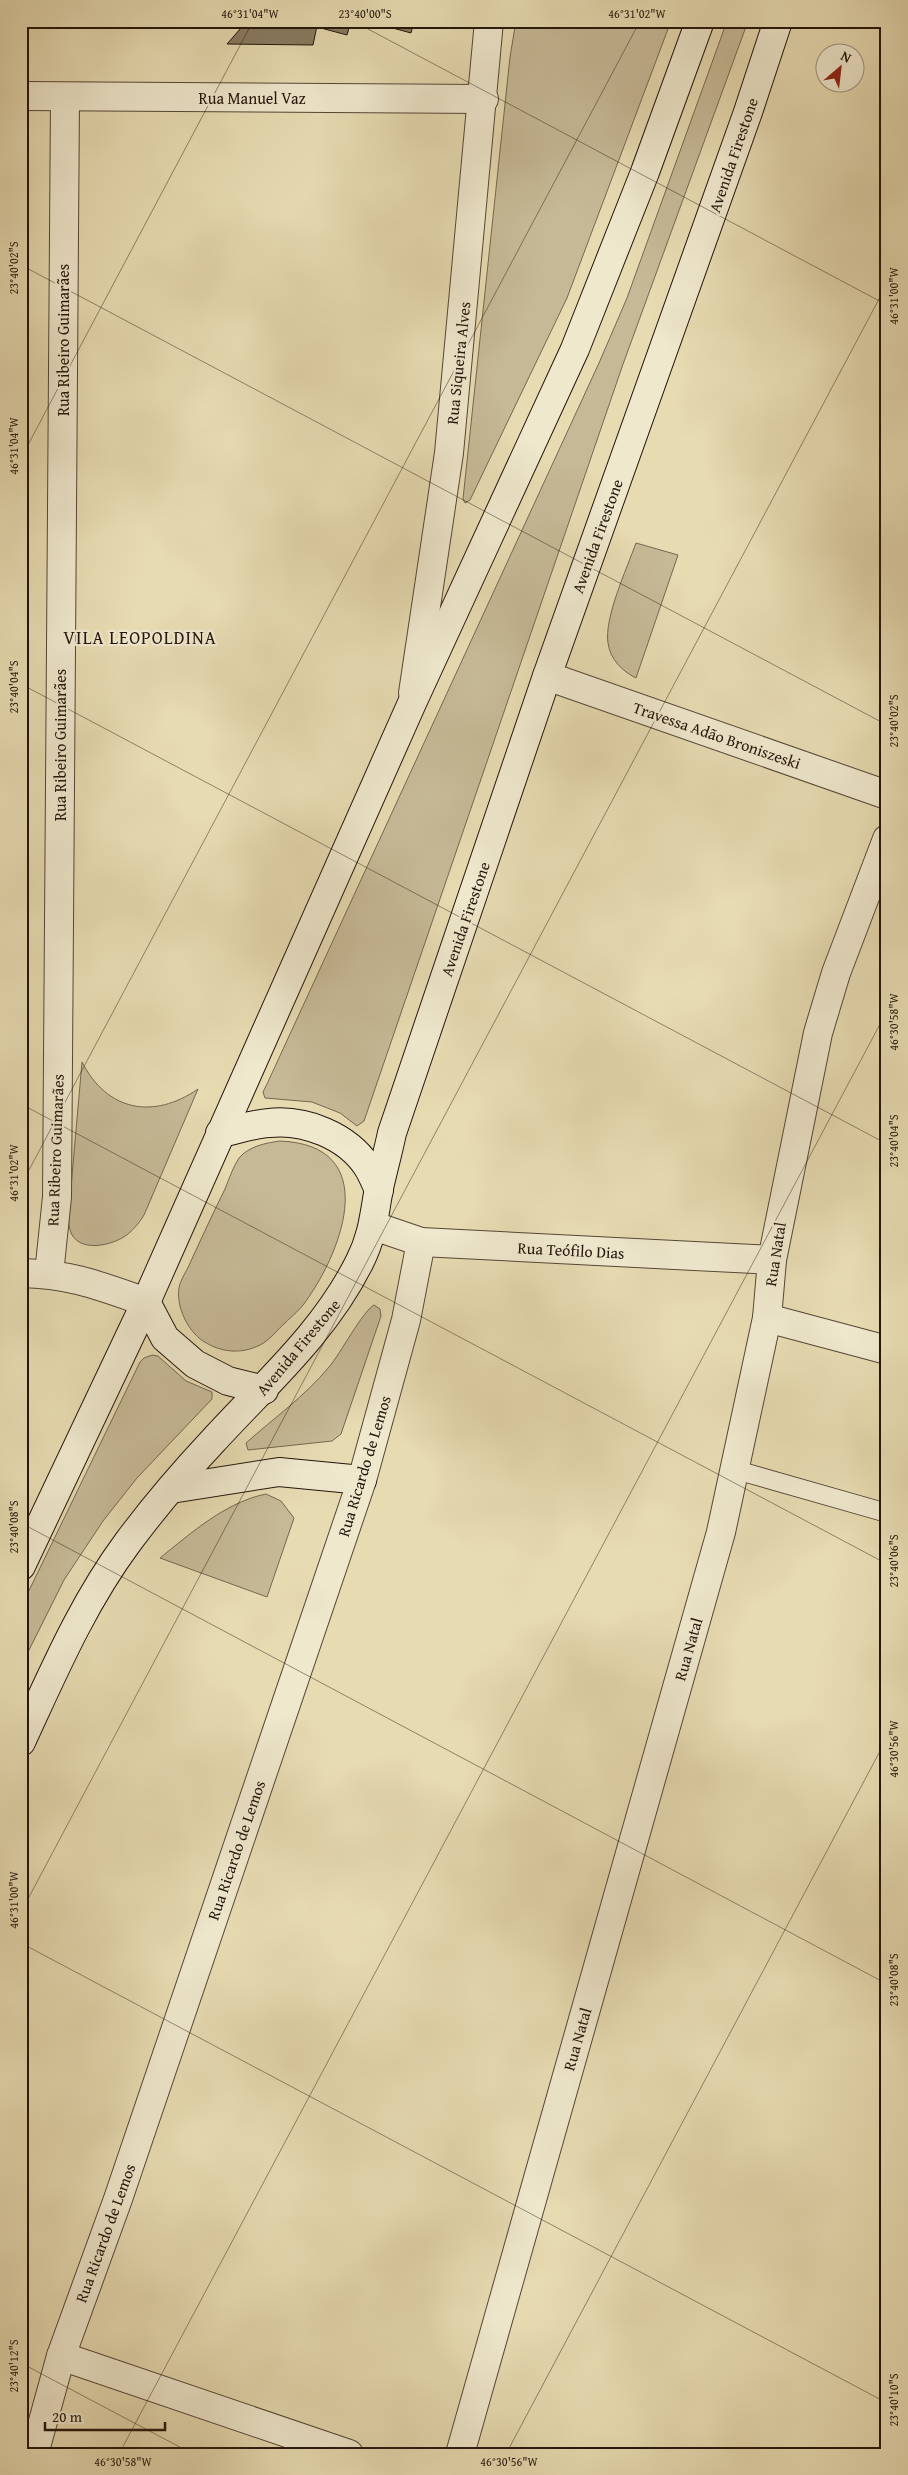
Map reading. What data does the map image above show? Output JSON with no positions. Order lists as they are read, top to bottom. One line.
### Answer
{"streets":{"street":["Rua Manuel Vaz","Avenida Firestone","Rua Ribeiro Guimarães","Rua Siqueira Alves","Travessa Adão Broniszeski","Rua Teófilo Dias","Rua Natal","Rua Ricardo de Lemos"]},"crossings":[["Rua Manuel Vaz","Rua Ribeiro Guimarães"],["Rua Manuel Vaz","Rua Siqueira Alves"],["Avenida Firestone","Travessa Adão Broniszeski"],["Avenida Firestone","Rua Teófilo Dias"],["Rua Teófilo Dias","Rua Natal"],["Rua Teófilo Dias","Rua Ricardo de Lemos"]],"districts":["VILA LEOPOLDINA"],"scale_bar":"20 m","north":"top right","coordinates":["46°31'04\"W","23°40'00\"S","46°31'02\"W","23°40'02\"S","46°31'00\"W","23°40'04\"S","46°30'58\"W","23°40'08\"S","23°40'06\"S","46°30'56\"W","23°40'12\"S","23°40'10\"S"]}
